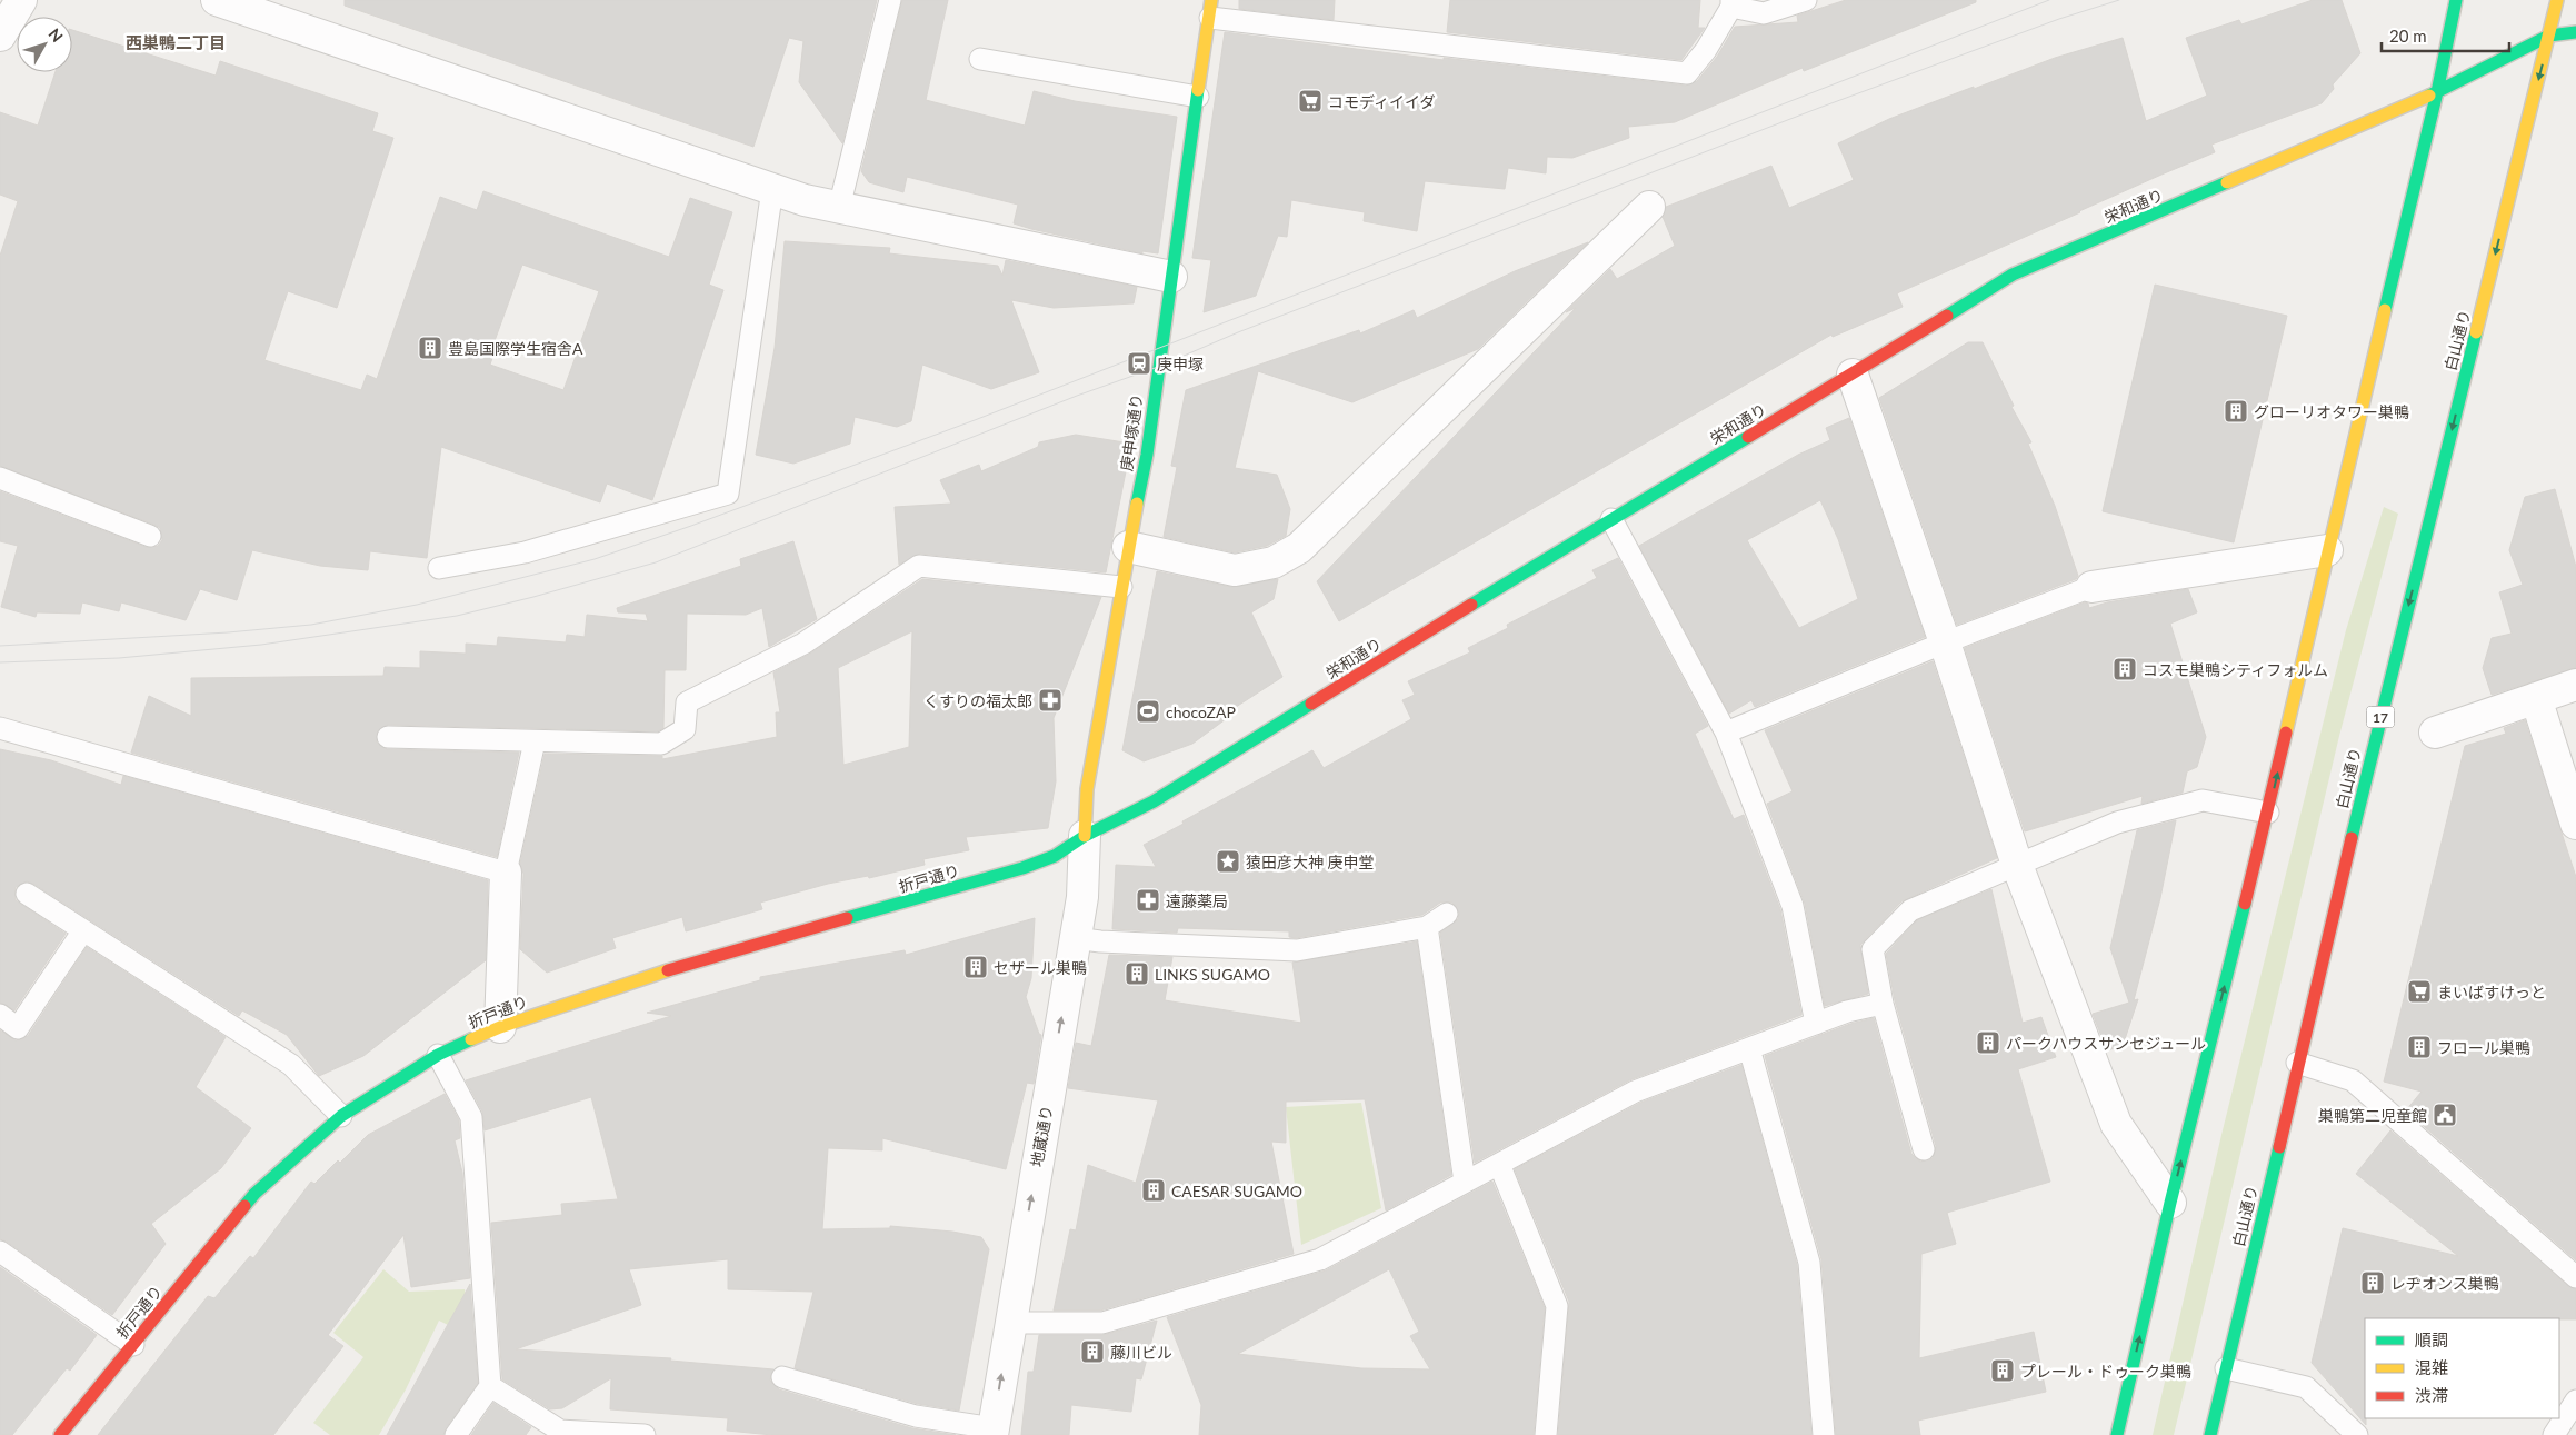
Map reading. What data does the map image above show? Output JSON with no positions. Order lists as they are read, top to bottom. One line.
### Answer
{"streets":{"main road":["栄和通り","白山通り","庚申塚通り","17","折戸通り"],"street":["地蔵通り"]},"crossings":[["栄和通り","白山通り"],["栄和通り","庚申塚通り"],["栄和通り","折戸通り"],["栄和通り","地蔵通り"],["庚申塚通り","折戸通り"],["庚申塚通り","地蔵通り"],["折戸通り","地蔵通り"]],"one_way":["地蔵通り"],"districts":["西巣鴨二丁目"],"places":{"supermarket":["コモディイイダ","まいばすけっと"],"building":["豊島国際学生宿舎A","グローリオタワー巣鴨","コスモ巣鴨シティフォルム","セザール巣鴨","LINKS SUGAMO","パークハウスサンセジュール","フロール巣鴨","CAESAR SUGAMO","レヂオンス巣鴨","藤川ビル","プレール・ドゥーク巣鴨"],"station":["庚申塚"],"pharmacy":["くすりの福太郎","遠藤薬局"],"sports":["chocoZAP"],"place":["猿田彦大神 庚申堂"],"public building":["巣鴨第二児童館"]},"legend":["順調","混雑","渋滞"],"scale_bar":"20 m","north":"top right"}
